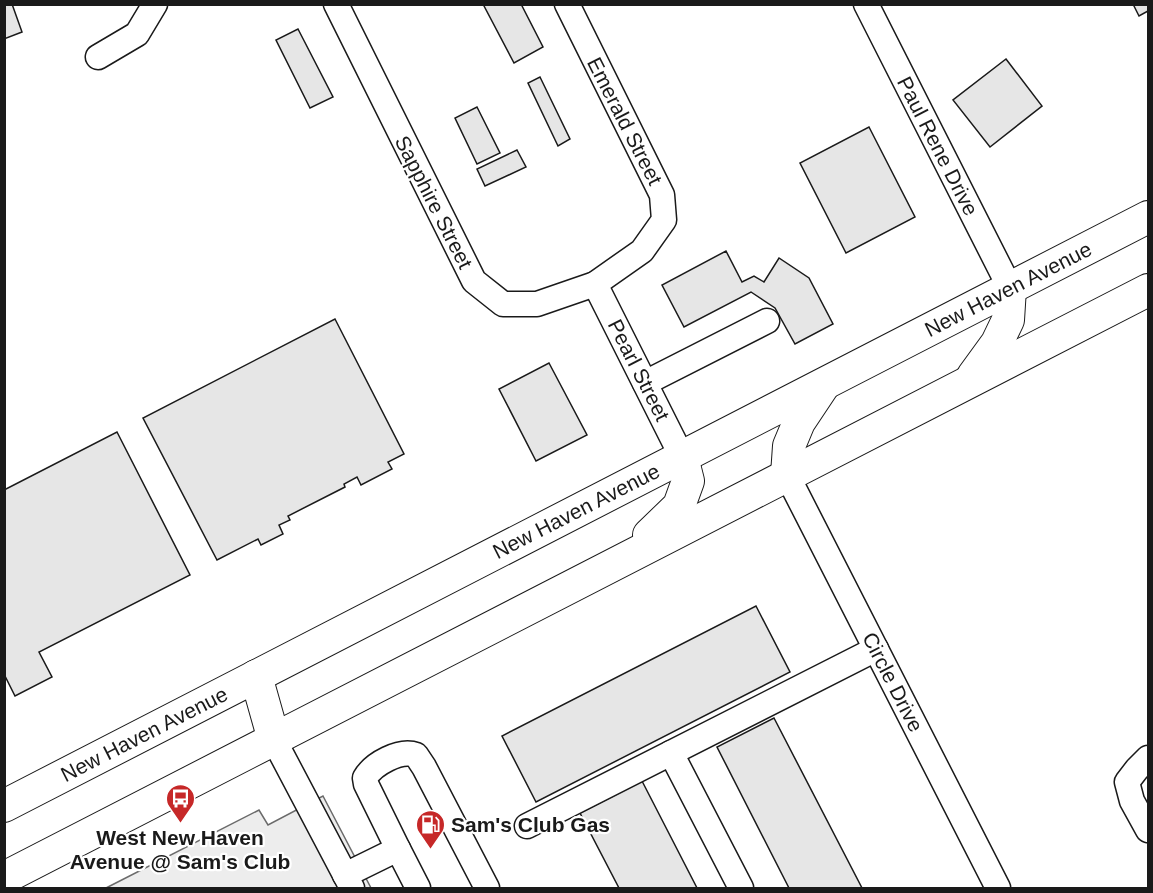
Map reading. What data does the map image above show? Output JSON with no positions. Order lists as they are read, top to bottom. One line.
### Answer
{"streets":{"main road":["New Haven Avenue"],"street":["Emerald Street","Paul Rene Drive","Sapphire Street","Pearl Street","Circle Drive"]},"crossings":[["Emerald Street","Sapphire Street"],["Emerald Street","Pearl Street"],["Paul Rene Drive","New Haven Avenue"],["Sapphire Street","Pearl Street"],["New Haven Avenue","Pearl Street"]],"places":{"bus stop":["West New Haven Avenue @ Sam's Club"],"fuel station":["Sam's Club Gas"]}}
